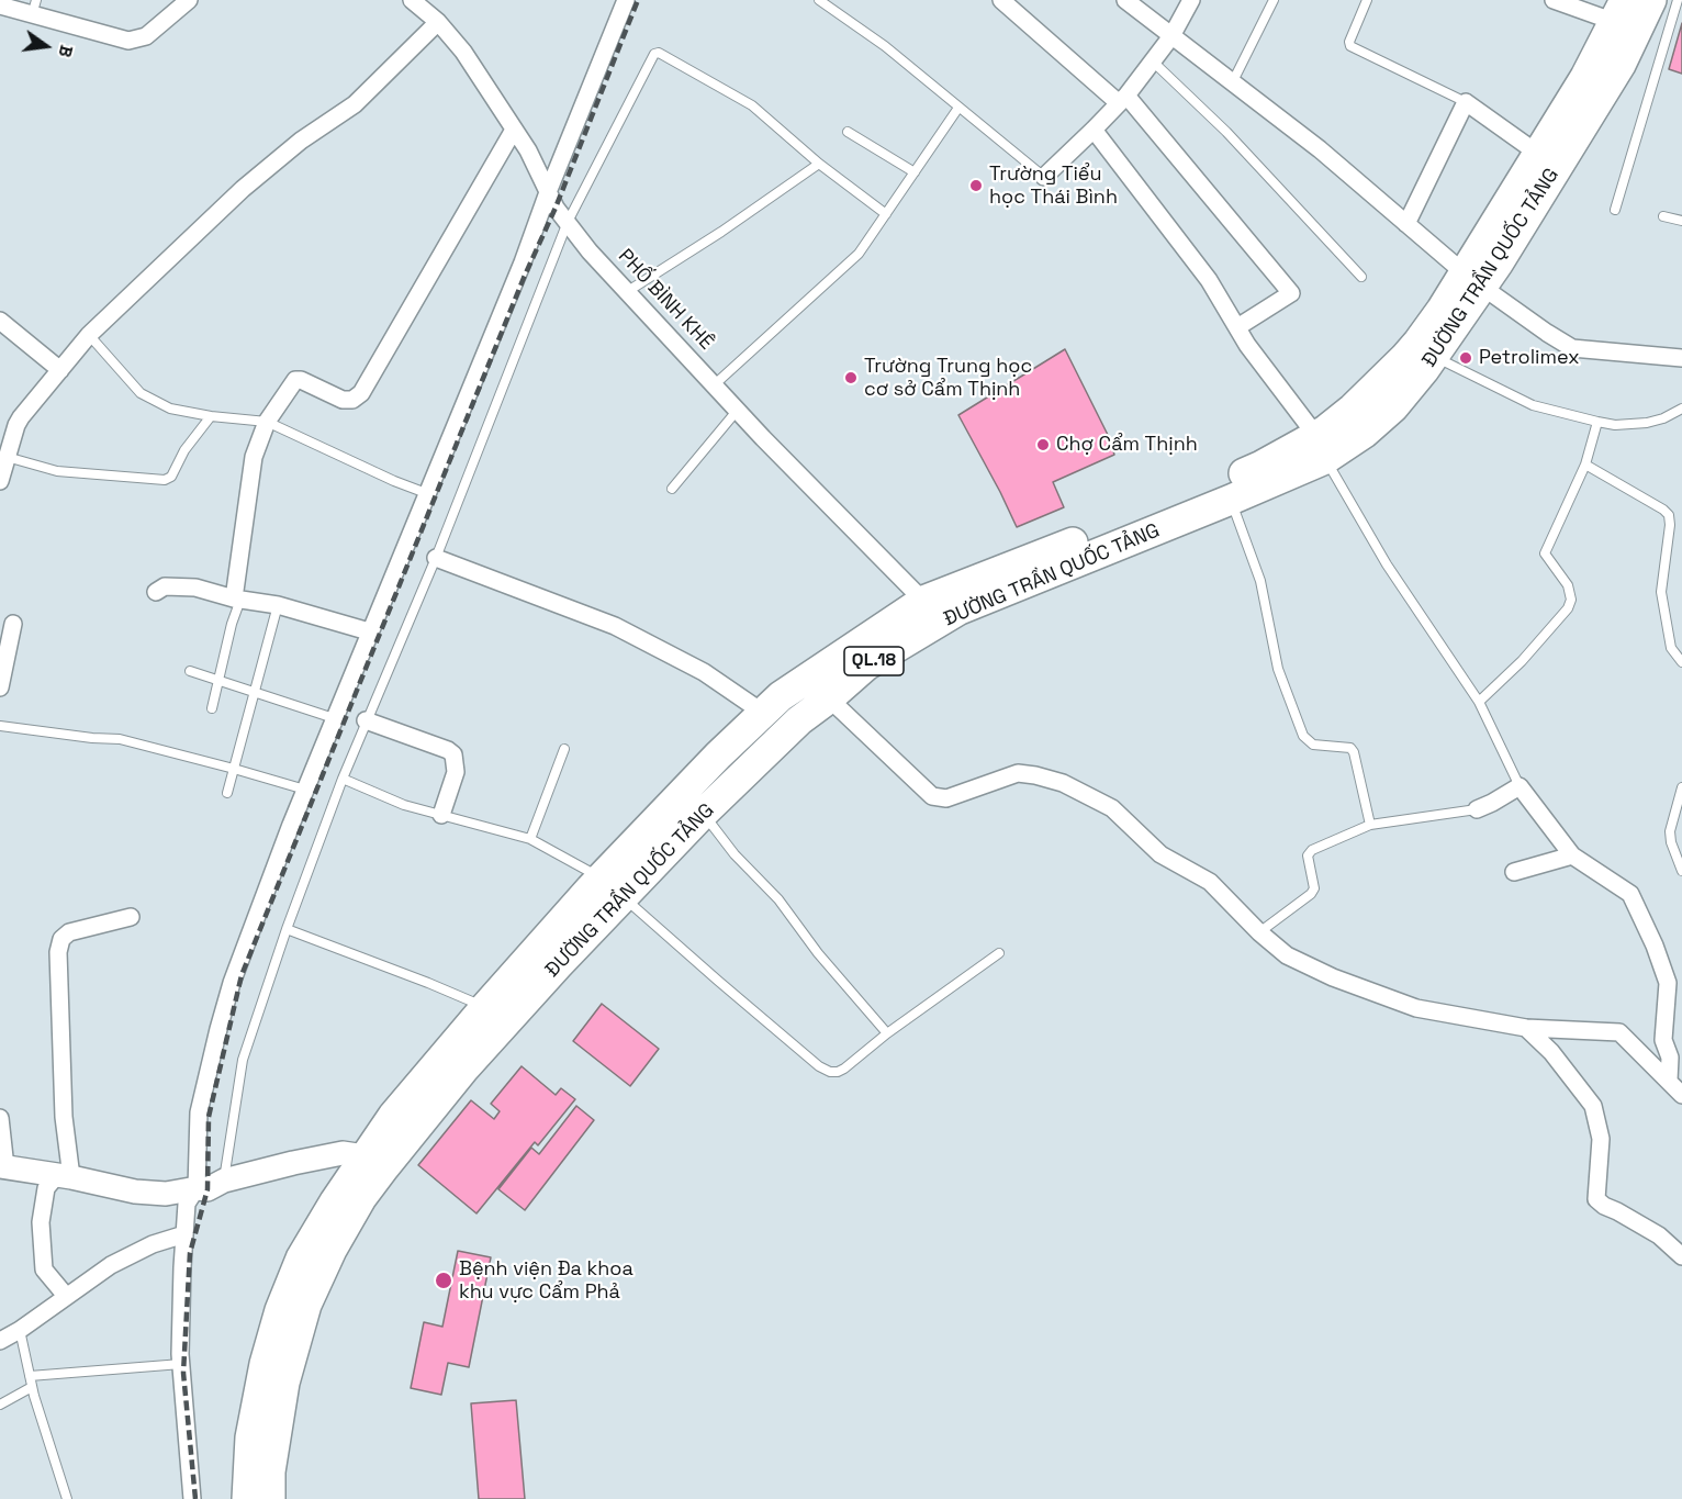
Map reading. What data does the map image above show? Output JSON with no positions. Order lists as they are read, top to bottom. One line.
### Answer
{"streets":{"highway":["ĐƯỜNG TRẦN QUỐC TẢNG","QL.18"],"street":["PHỐ BÌNH KHÊ"]},"crossings":[["ĐƯỜNG TRẦN QUỐC TẢNG","PHỐ BÌNH KHÊ"]],"places":["Trường Tiểu học Thái Bình","Petrolimex","Trường Trung học cơ sở Cẩm Thịnh","Chợ Cẩm Thịnh","Bệnh viện Đa khoa khu vực Cẩm Phả"],"north":"right"}
